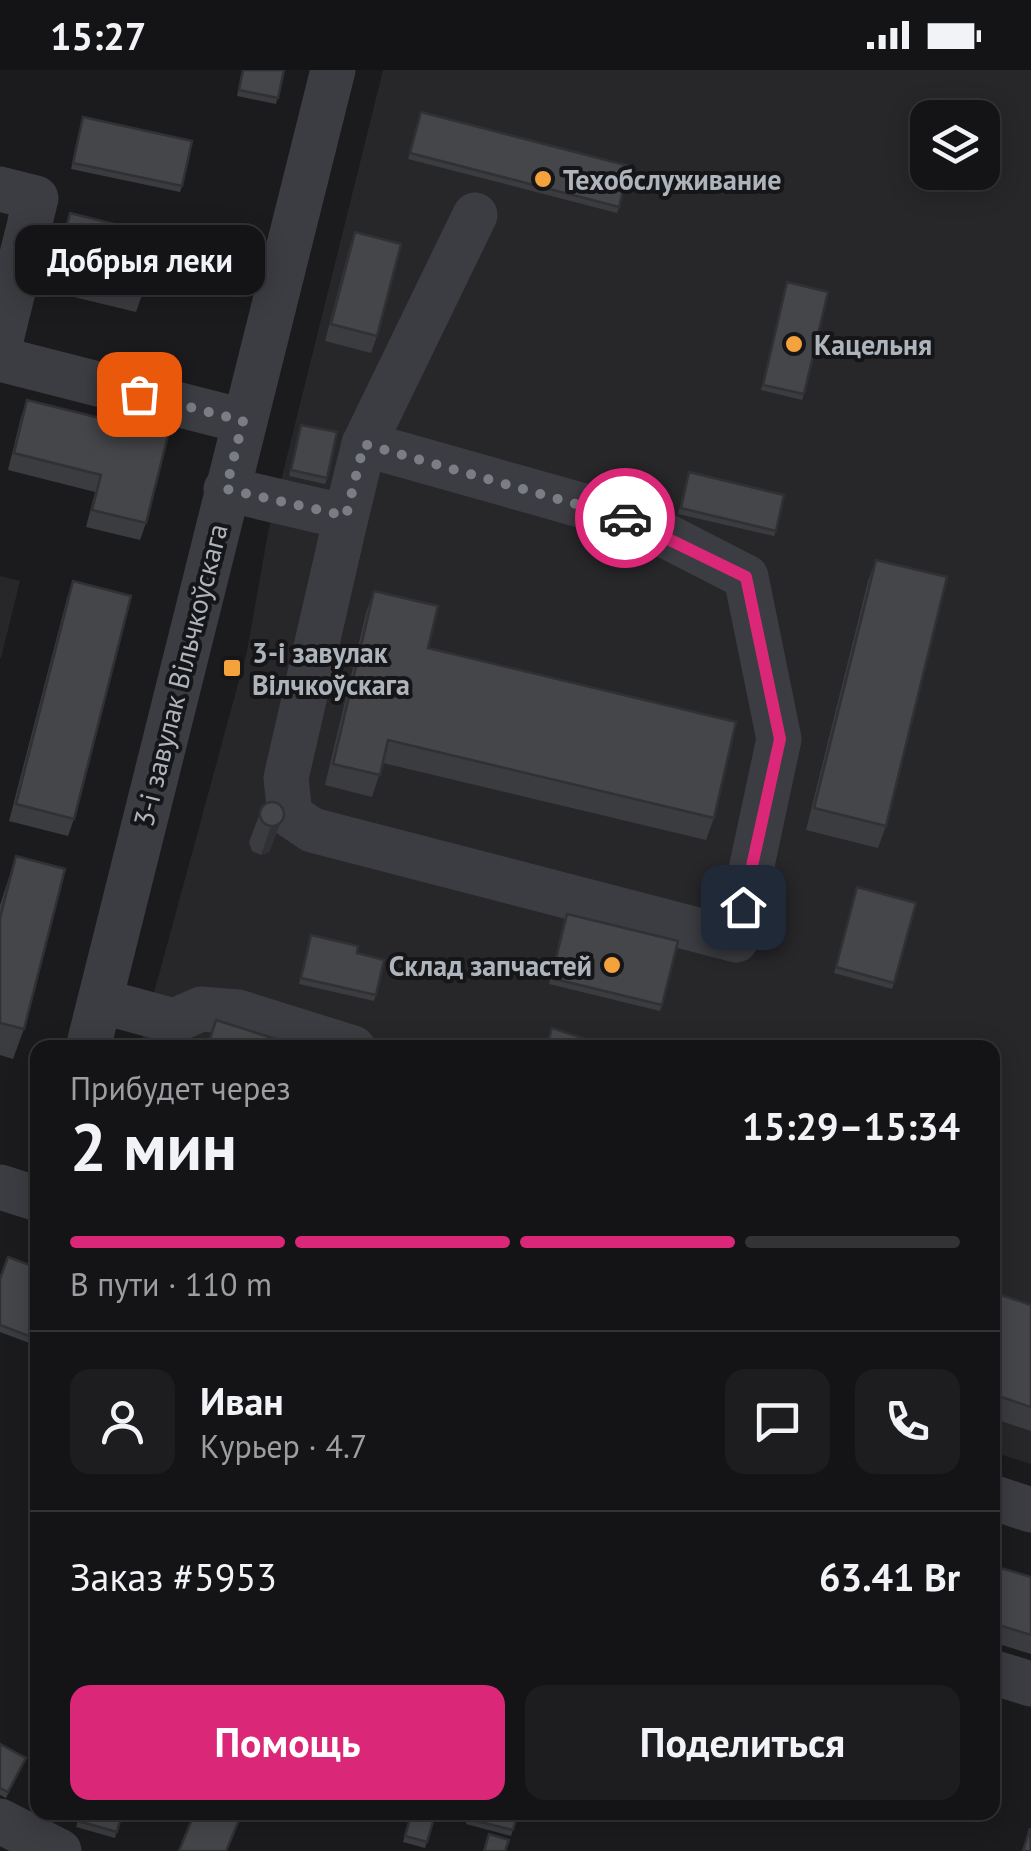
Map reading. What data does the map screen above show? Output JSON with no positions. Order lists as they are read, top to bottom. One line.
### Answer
{"streets":{"street":["3-і завулак Вільчкоўскага"]},"places":{"other":["Техобслуживание","Кацельня","Добрыя леки","Склад запчастей"],"transit":["3-і завулак Вілчкоўскага"]},"page":{"status":"15:27","bubble":"Добрыя леки","heading":["2 мин","Прибудет через","15:29–15:34"],"panel":["Иван","Курьер · 4.7","Заказ #5953","63.41 Br"],"bar":"В пути · 110 m","buttons":["Помощь","Поделиться"]}}
